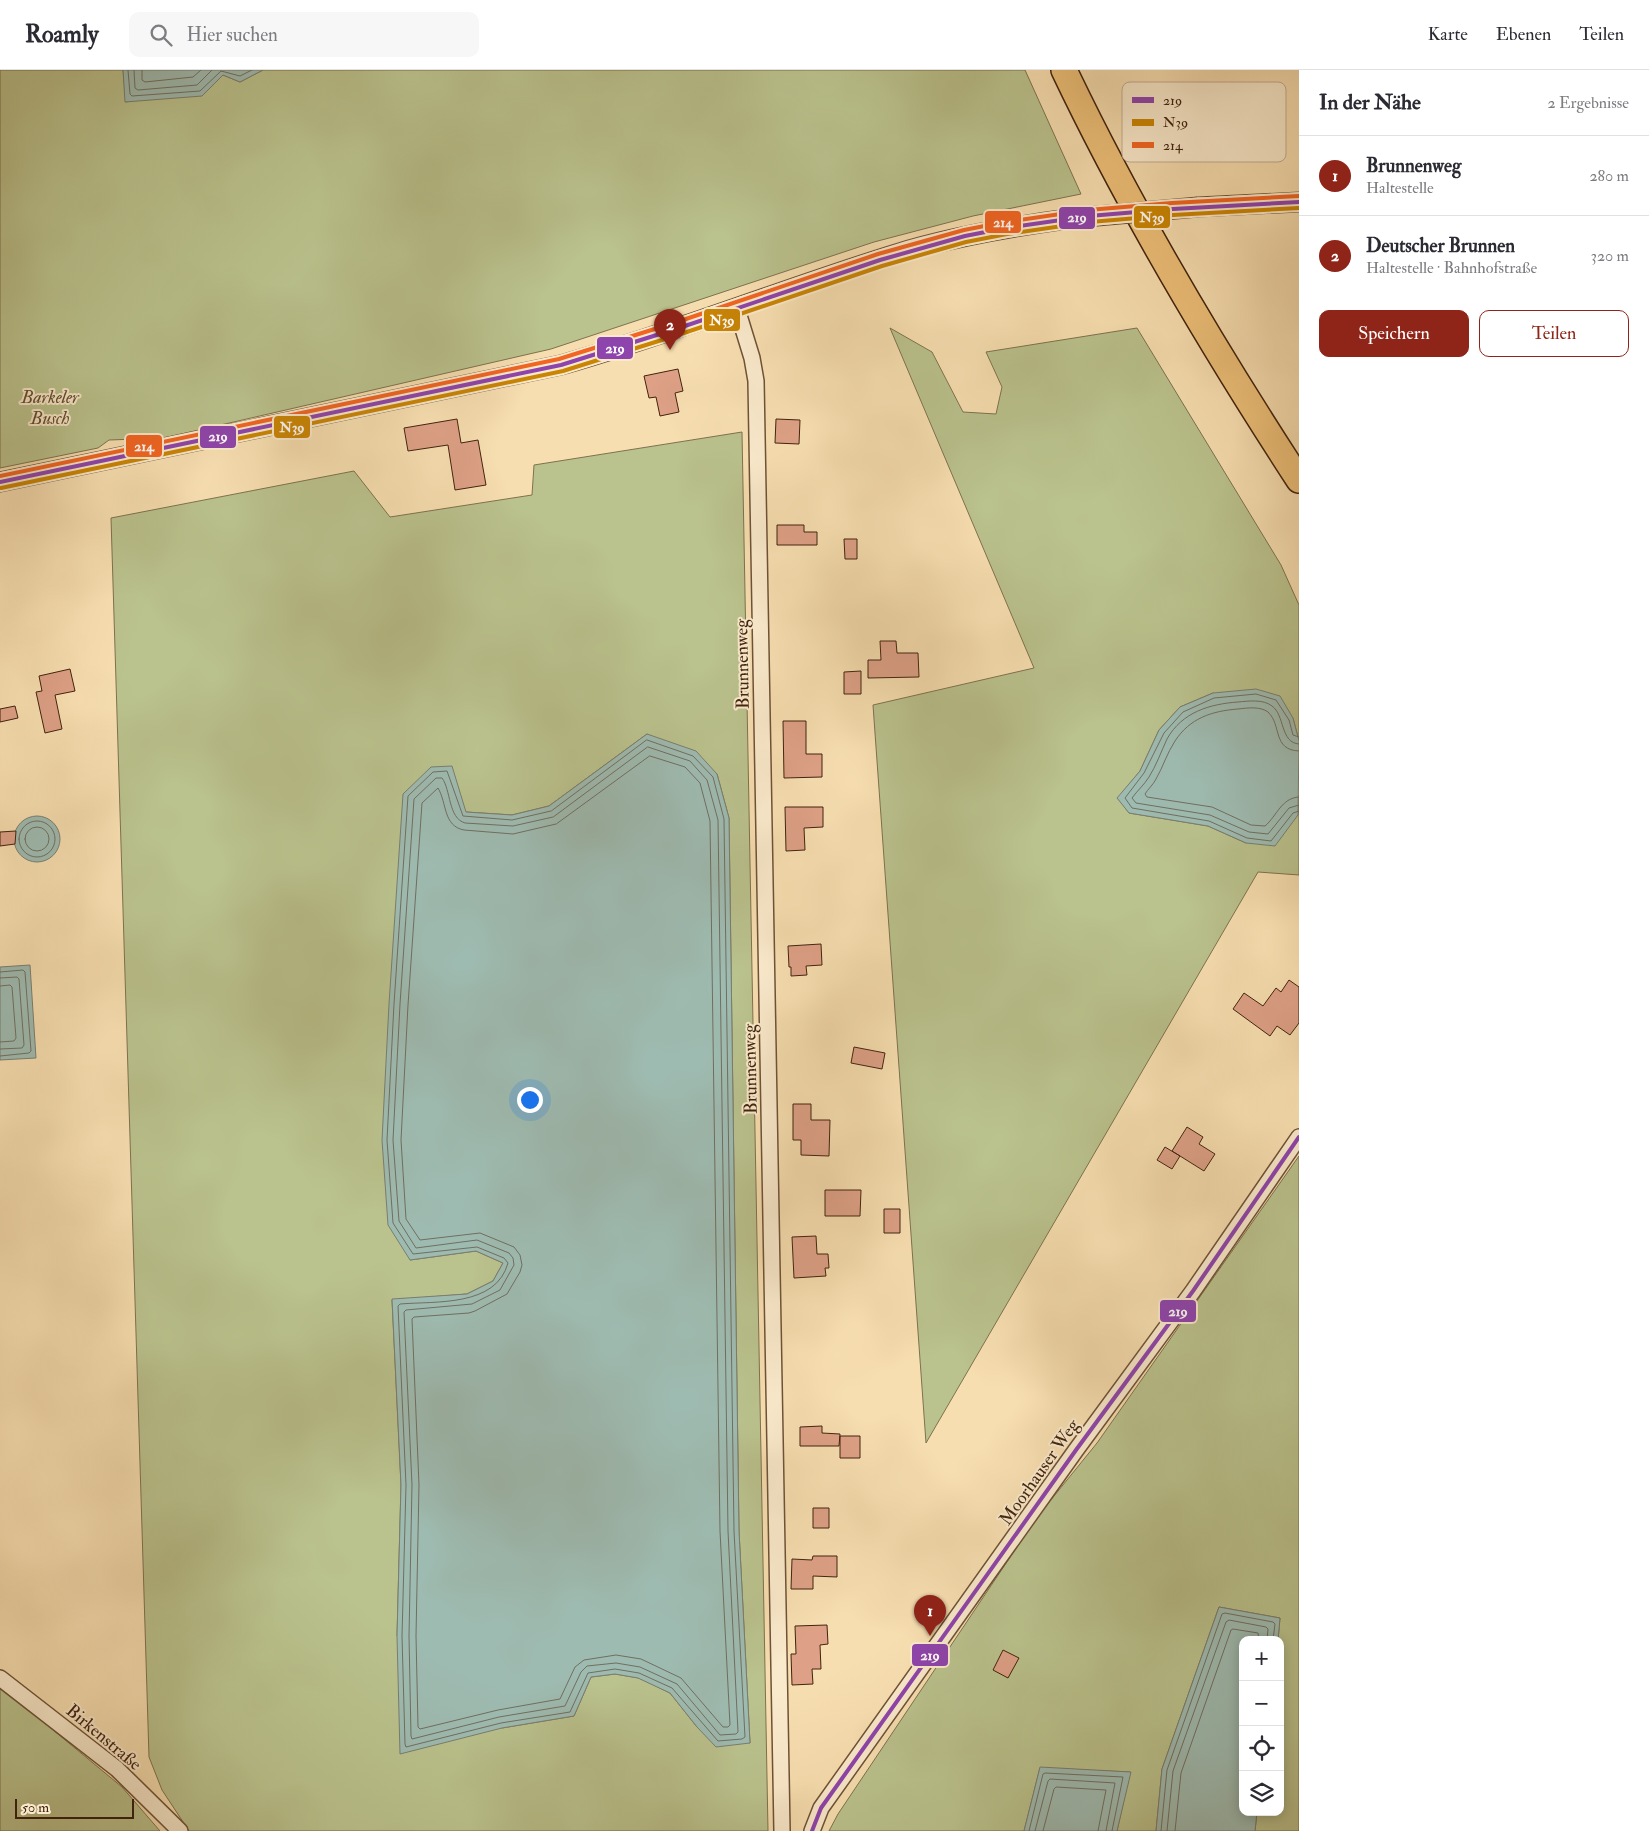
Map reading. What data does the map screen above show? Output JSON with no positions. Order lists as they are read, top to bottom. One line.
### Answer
{"streets":{"street":["Brunnenweg","Moorhauser Weg","Birkenstraße"]},"parks":["Barkeler Busch"],"lines":["transit line 214","transit line 219","transit line N39"],"legend":["219","N39","214"],"scale_bar":"50 m","page":{"header":"Roamly","search":"Hier suchen","nav":["Karte","Ebenen","Teilen"],"heading":["In der Nähe","2 Ergebnisse"],"list":[{"mark":"1","name":"Brunnenweg","note":"Haltestelle","value":"280 m"},{"mark":"2","name":"Deutscher Brunnen","note":"Haltestelle · Bahnhofstraße","value":"320 m"}],"buttons":["Speichern","Teilen"],"pins":["2","1"],"map_buttons":["+","−"],"scale":"50 m"}}
